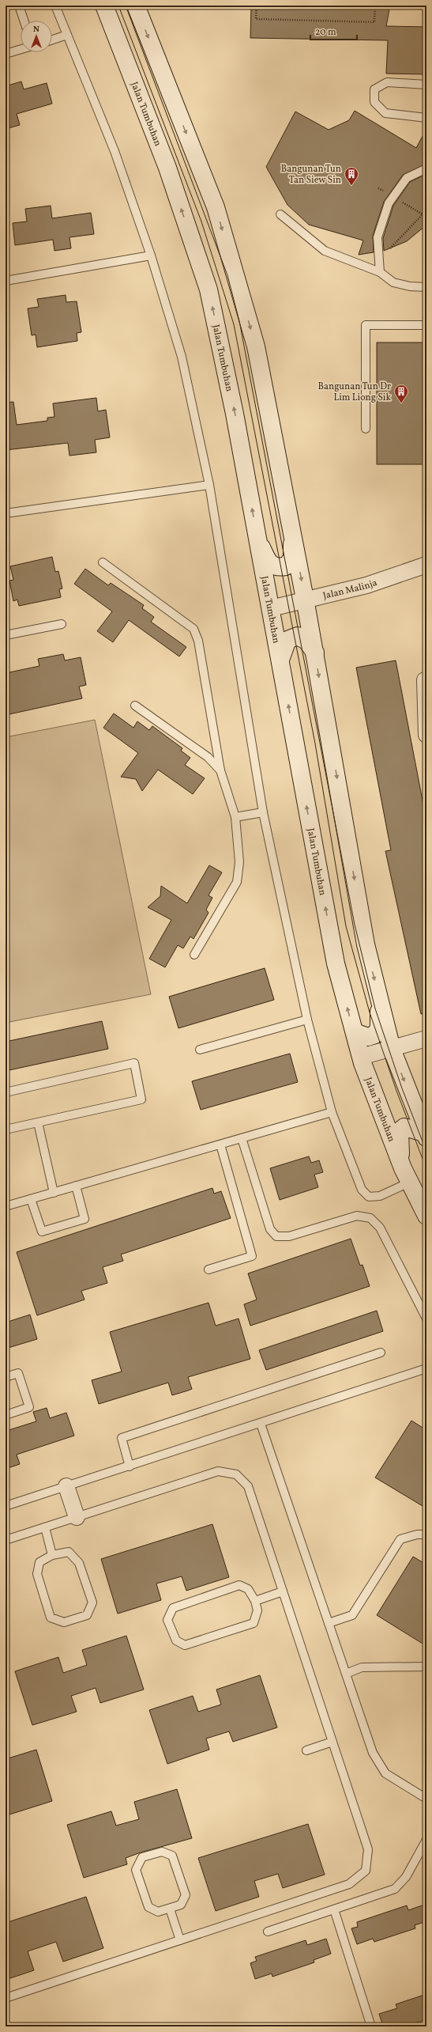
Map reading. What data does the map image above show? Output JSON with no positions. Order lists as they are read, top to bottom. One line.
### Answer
{"streets":{"main road":["Jalan Tumbuhan"],"street":["Jalan Malinja"]},"crossings":[["Jalan Tumbuhan","Jalan Malinja"]],"places":{"building":["Bangunan Tun Tan Siew Sin","Bangunan Tun Dr Lim Liong Sik"]},"scale_bar":"20 m","north":"top"}
